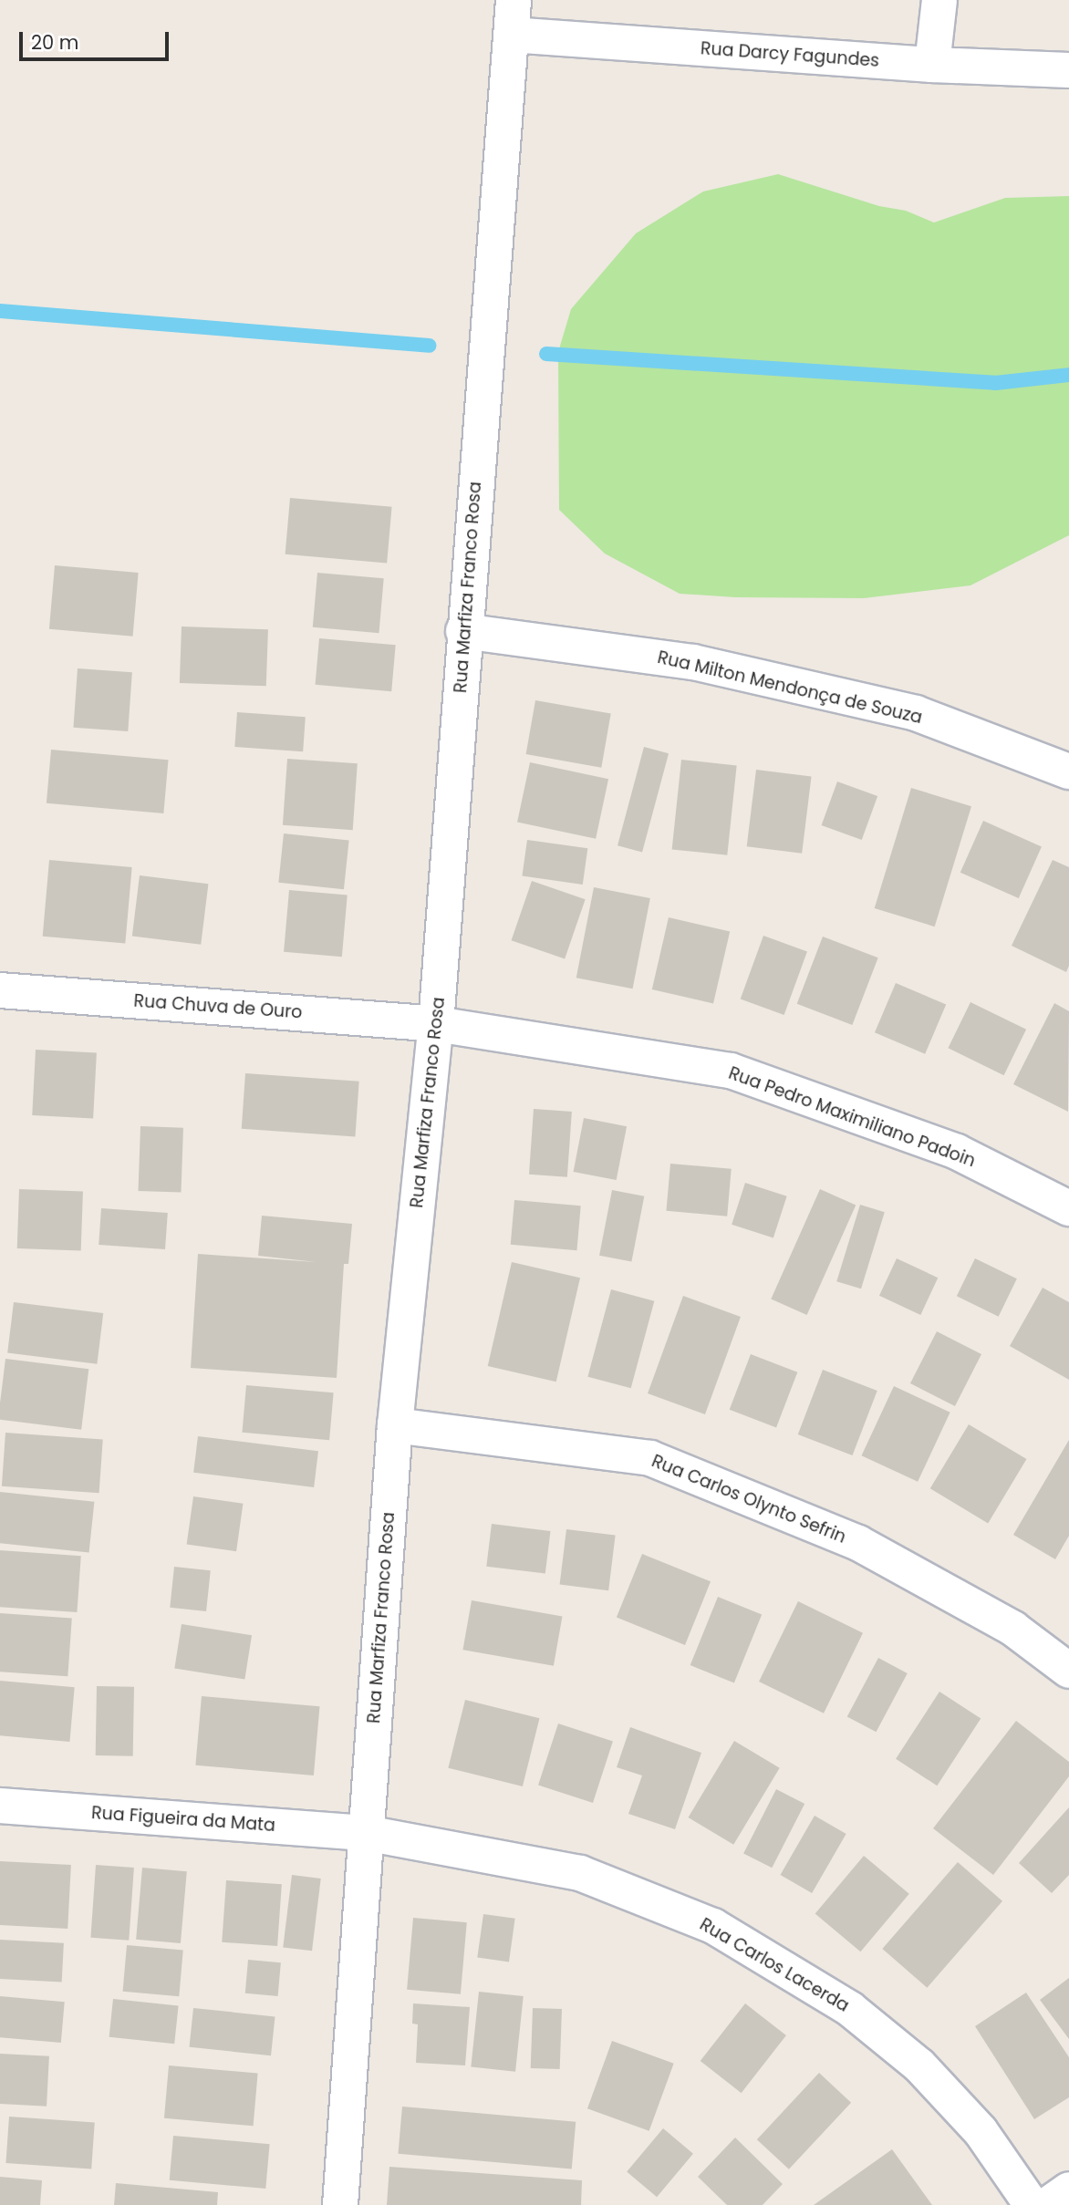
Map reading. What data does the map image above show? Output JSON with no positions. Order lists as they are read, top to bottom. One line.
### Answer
{"streets":{"street":["Rua Darcy Fagundes","Rua Marfiza Franco Rosa","Rua Milton Mendonça de Souza","Rua Chuva de Ouro","Rua Pedro Maximiliano Padoin","Rua Carlos Olynto Sefrin","Rua Figueira da Mata","Rua Carlos Lacerda"]},"crossings":[["Rua Darcy Fagundes","Rua Marfiza Franco Rosa"],["Rua Marfiza Franco Rosa","Rua Milton Mendonça de Souza"],["Rua Marfiza Franco Rosa","Rua Chuva de Ouro"],["Rua Marfiza Franco Rosa","Rua Pedro Maximiliano Padoin"],["Rua Marfiza Franco Rosa","Rua Carlos Olynto Sefrin"],["Rua Marfiza Franco Rosa","Rua Figueira da Mata"],["Rua Marfiza Franco Rosa","Rua Carlos Lacerda"],["Rua Chuva de Ouro","Rua Pedro Maximiliano Padoin"],["Rua Figueira da Mata","Rua Carlos Lacerda"]],"scale_bar":"20 m"}
